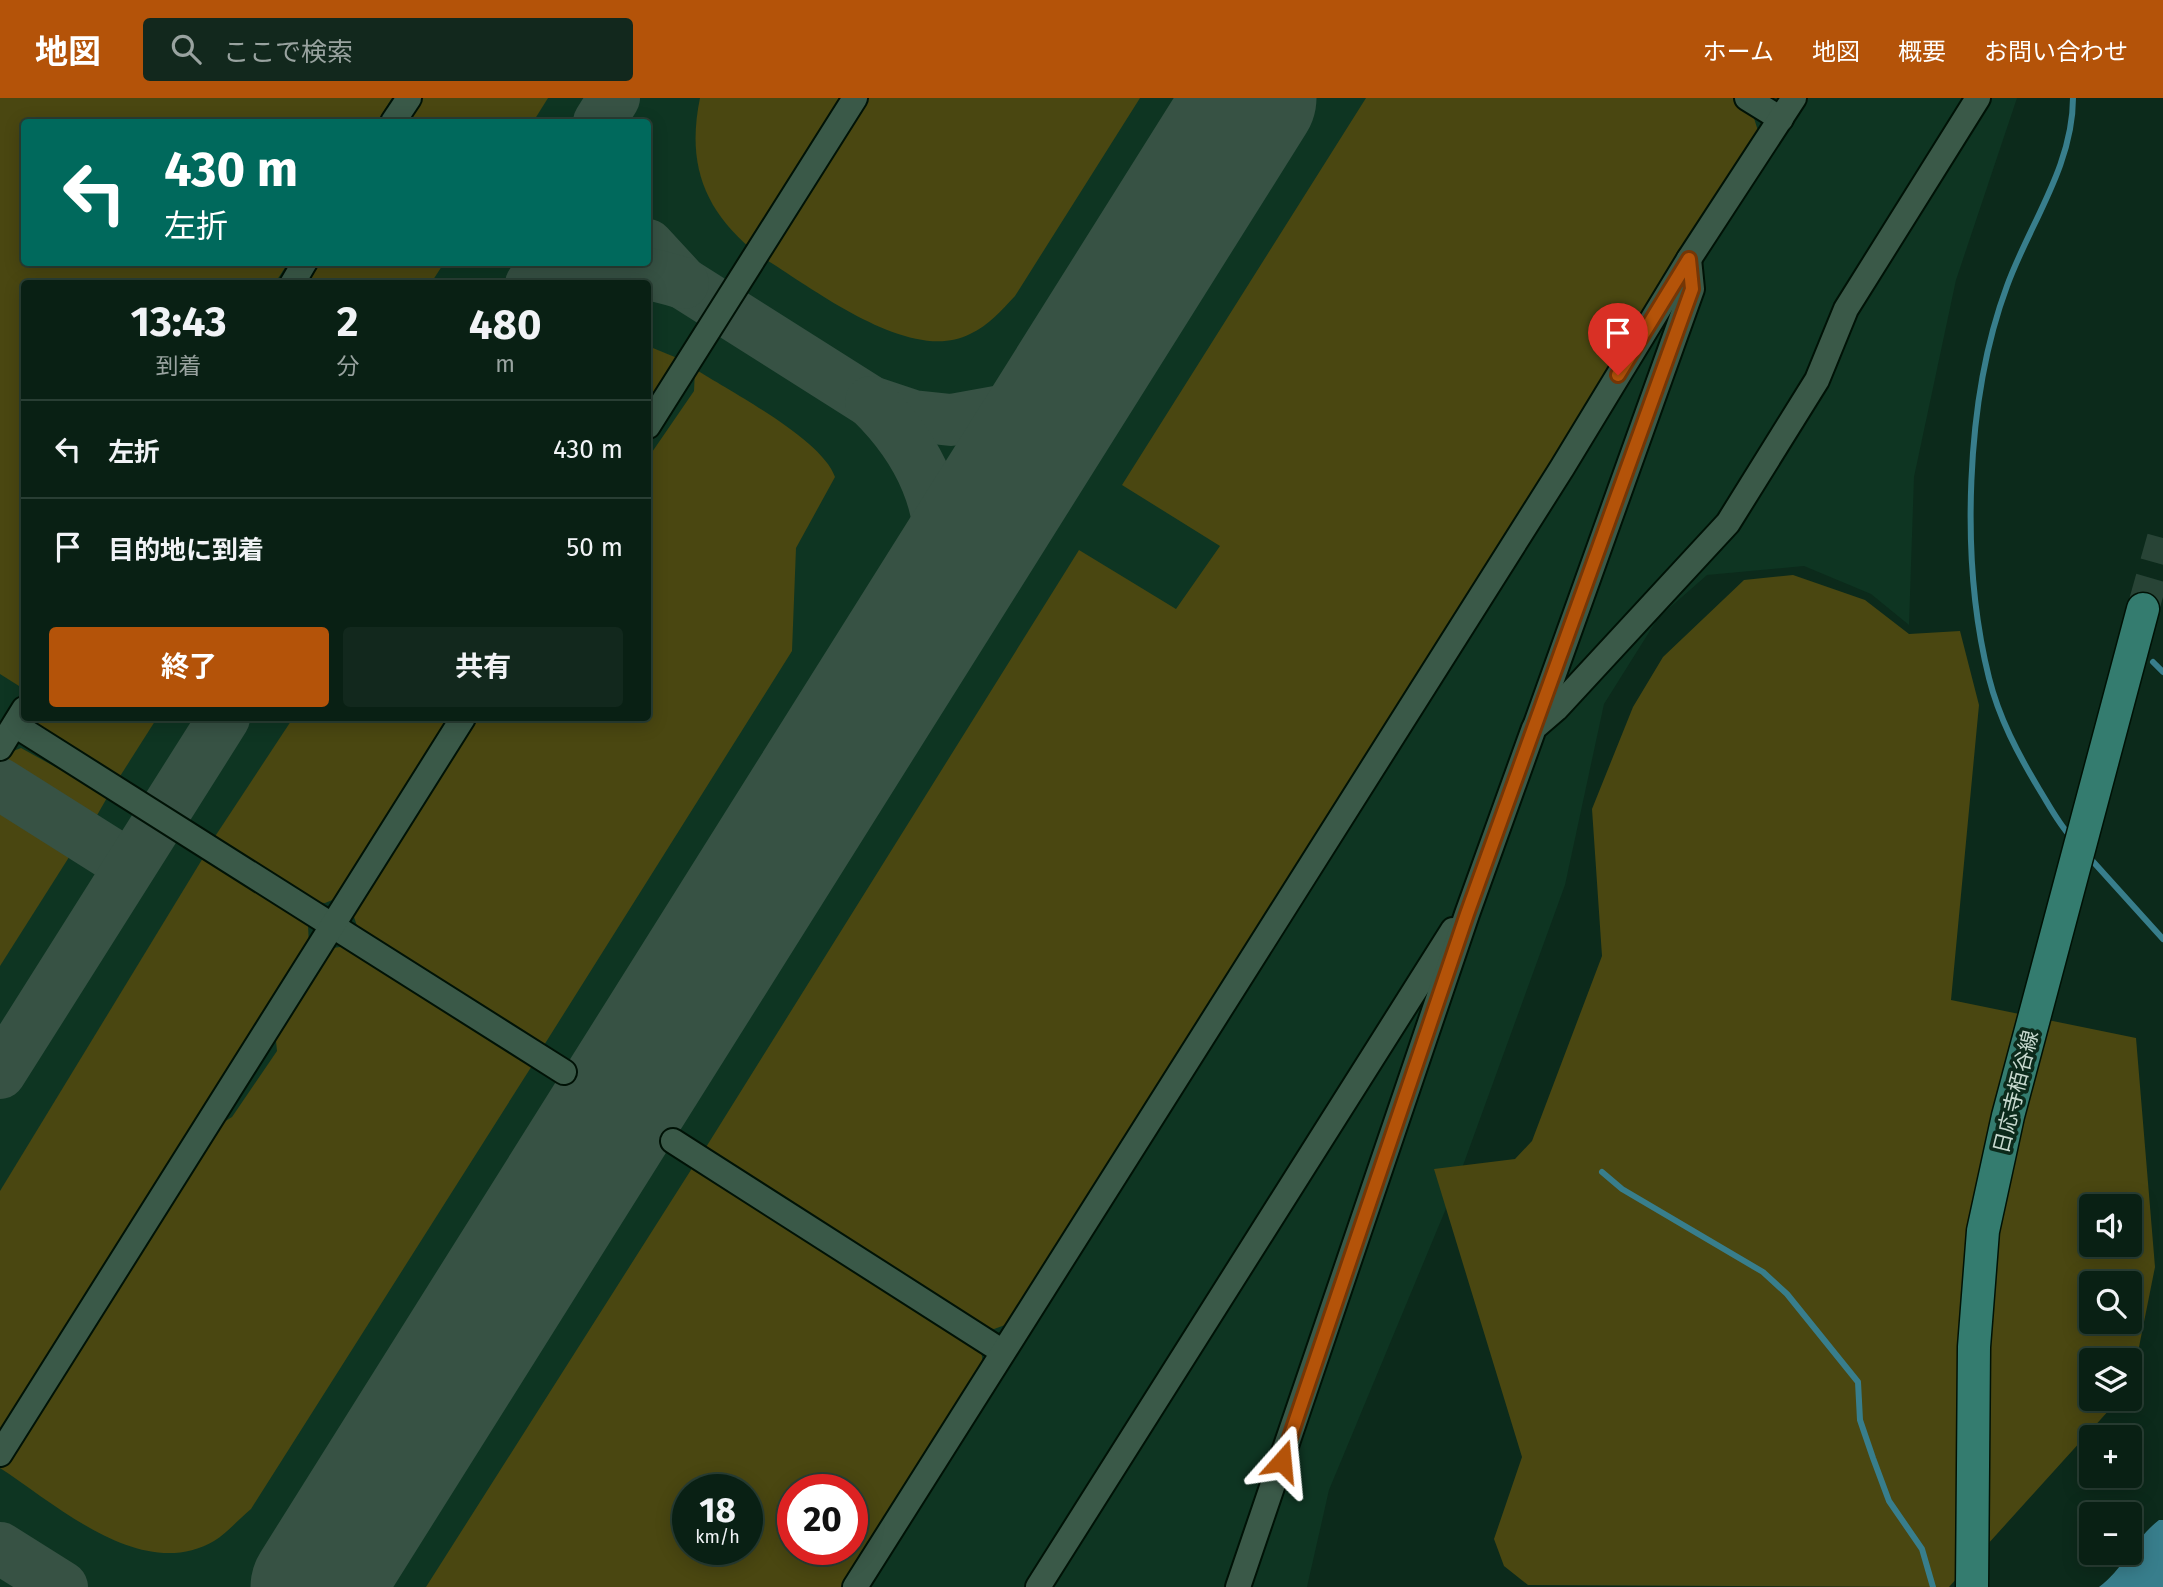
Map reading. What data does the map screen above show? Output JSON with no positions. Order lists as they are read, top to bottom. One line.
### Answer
{"streets":{"main road":["日応寺栢谷線"]},"page":{"header":"地図","search":"ここで検索","nav":["ホーム","地図","概要","お問い合わせ"],"turn":["430 m","左折"],"eta":["13:43","到着","2","分","480","m"],"list":[{"name":"左折","value":"430 m"},{"name":"目的地に到着","value":"50 m"}],"buttons":["終了","共有"],"map_buttons":["+","−"],"speed":"18 km/h","limit":"20"}}
